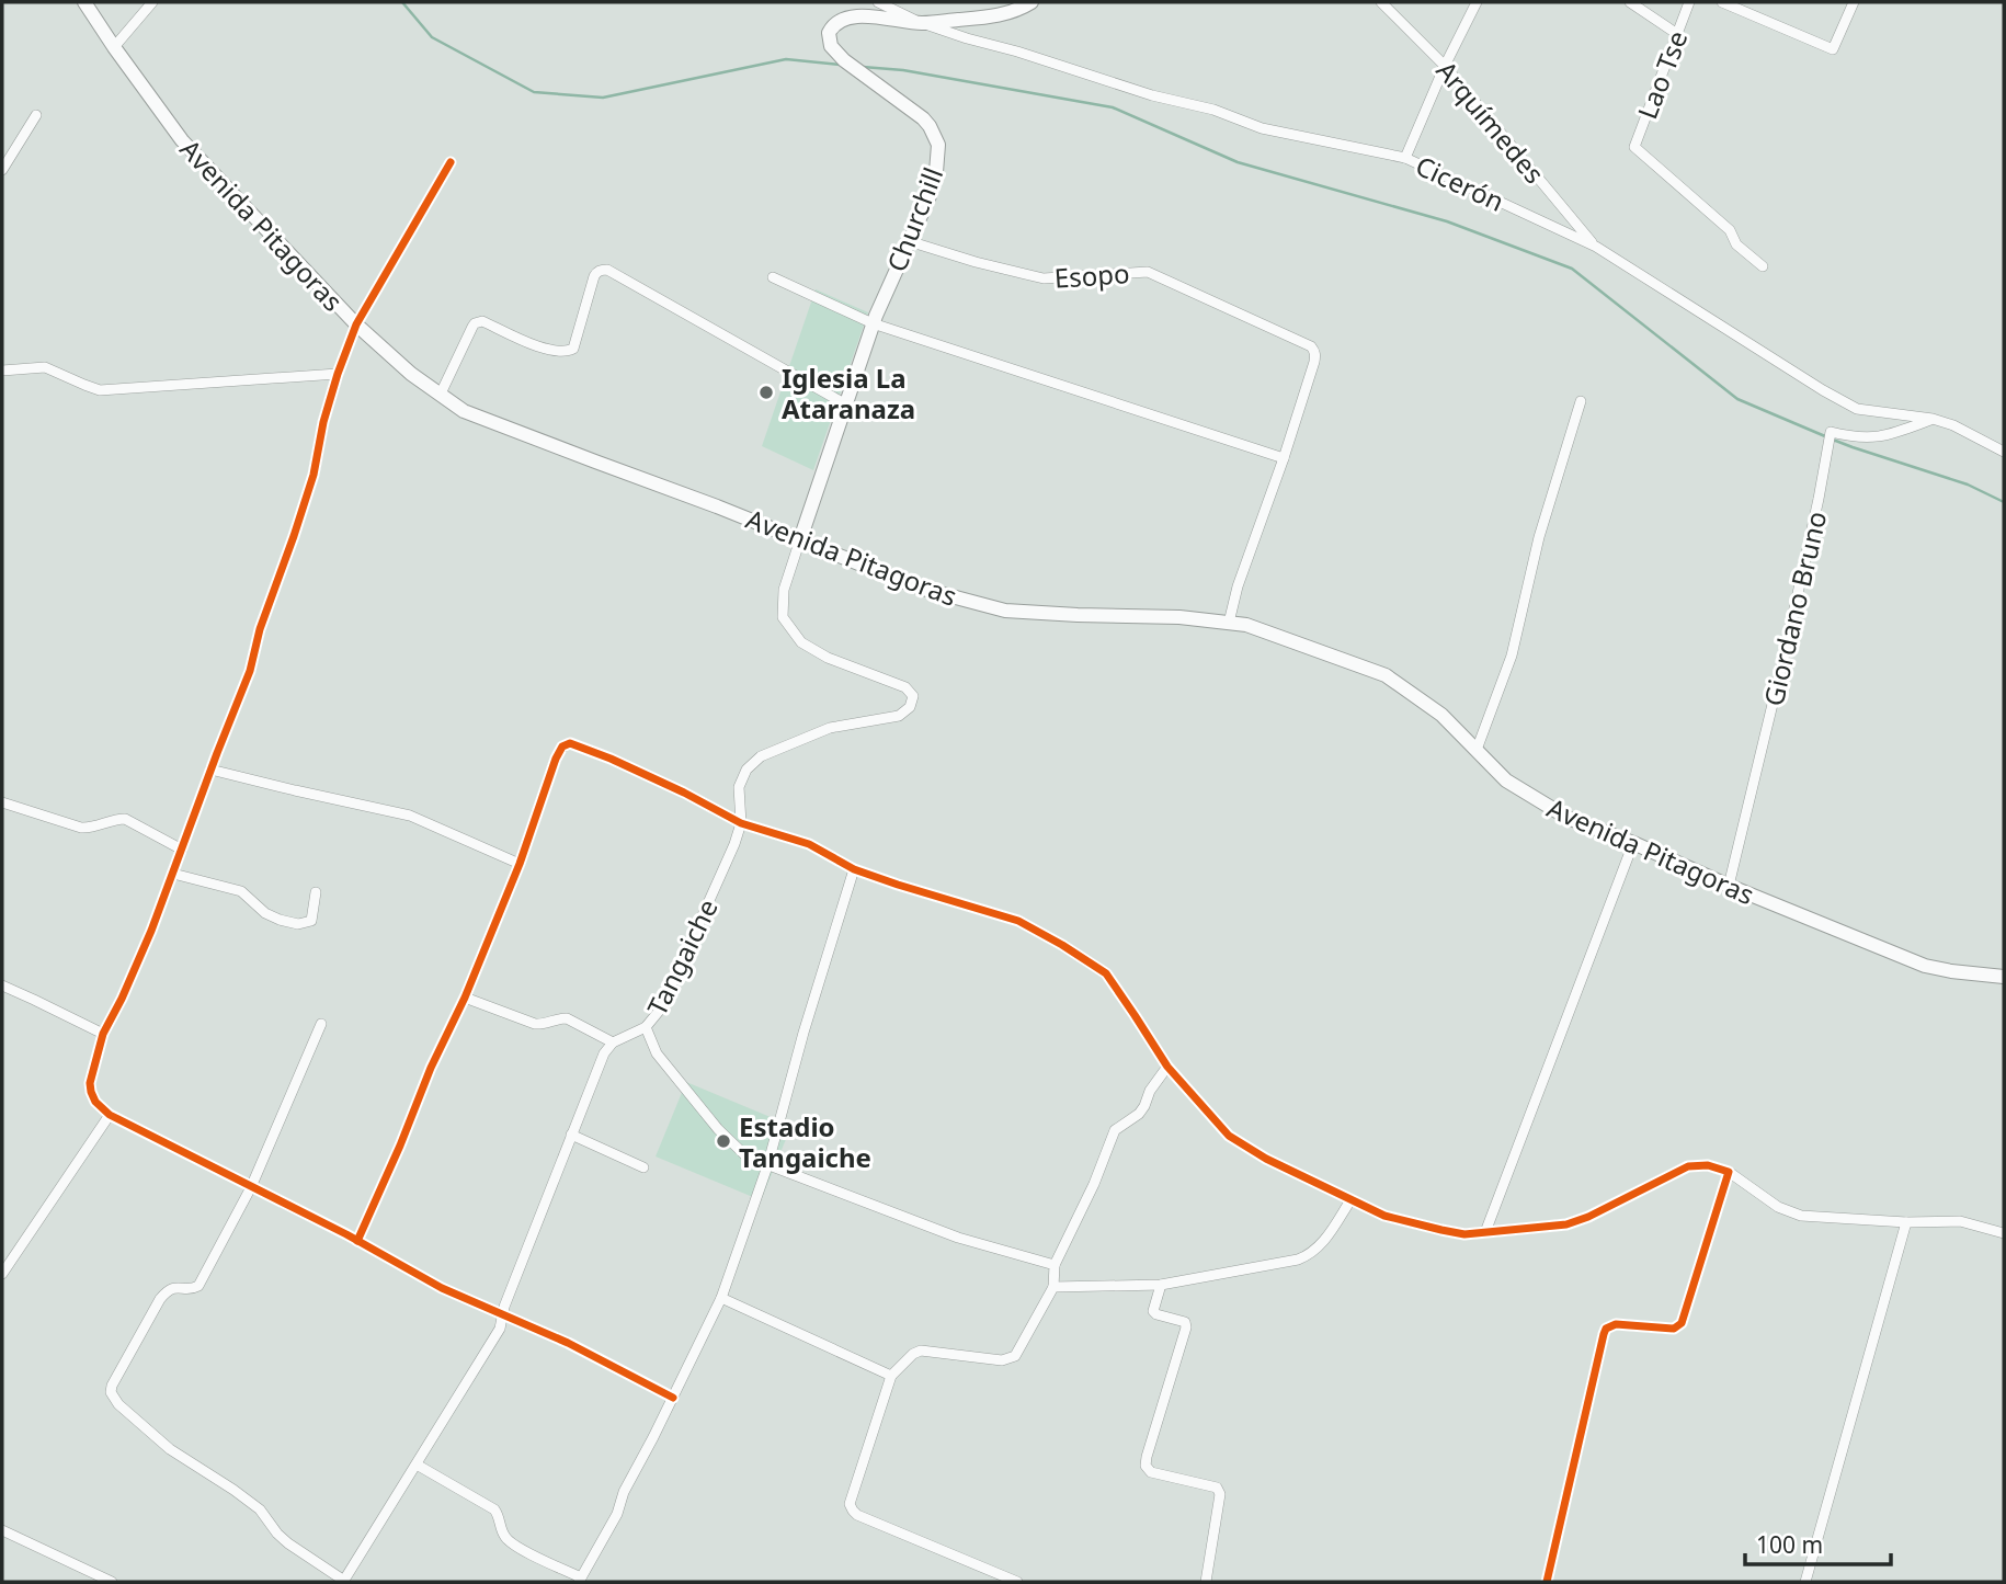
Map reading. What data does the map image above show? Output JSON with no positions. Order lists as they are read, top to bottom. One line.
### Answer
{"streets":{"main road":["Churchill","Avenida Pitagoras"],"street":["Lao Tse","Arquímedes","Cicerón","Esopo","Giordano Bruno","Tangaiche"]},"crossings":[["Arquímedes","Cicerón"],["Cicerón","Churchill"],["Cicerón","Giordano Bruno"],["Churchill","Avenida Pitagoras"],["Churchill","Esopo"],["Churchill","Tangaiche"],["Avenida Pitagoras","Giordano Bruno"],["Avenida Pitagoras","Tangaiche"]],"places":["Iglesia La Ataranaza","Estadio Tangaiche"],"scale_bar":"100 m"}
